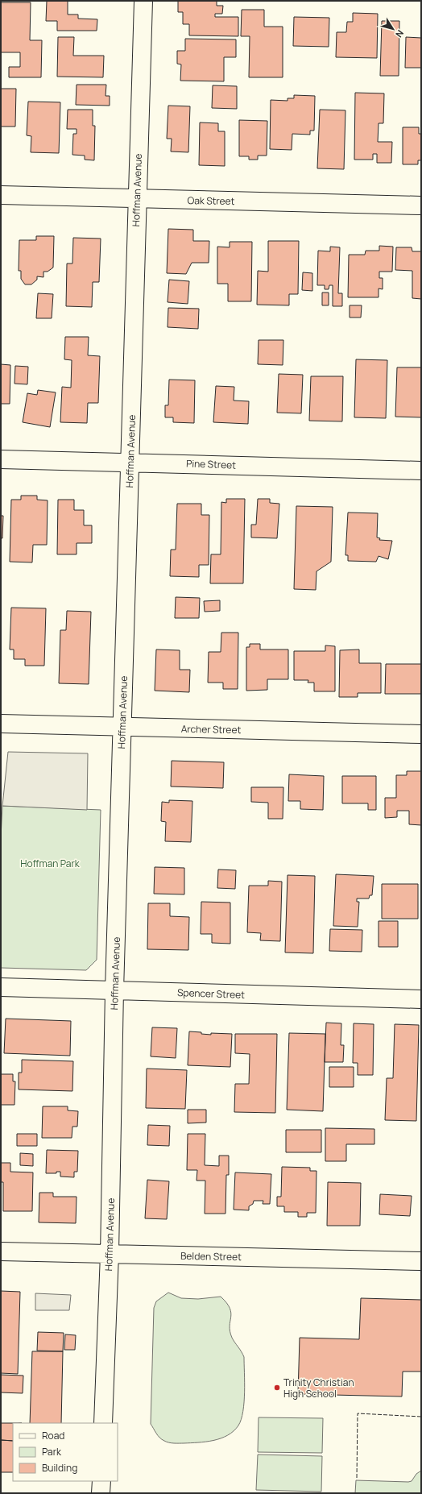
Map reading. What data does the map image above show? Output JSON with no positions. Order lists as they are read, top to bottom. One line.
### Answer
{"streets":{"street":["Hoffman Avenue","Oak Street","Pine Street","Archer Street","Spencer Street","Belden Street"]},"crossings":[["Hoffman Avenue","Oak Street"],["Hoffman Avenue","Pine Street"],["Hoffman Avenue","Archer Street"],["Hoffman Avenue","Spencer Street"],["Hoffman Avenue","Belden Street"]],"parks":["Hoffman Park"],"places":["Trinity Christian High School"],"legend":["Road","Park","Building"],"north":"bottom right"}
